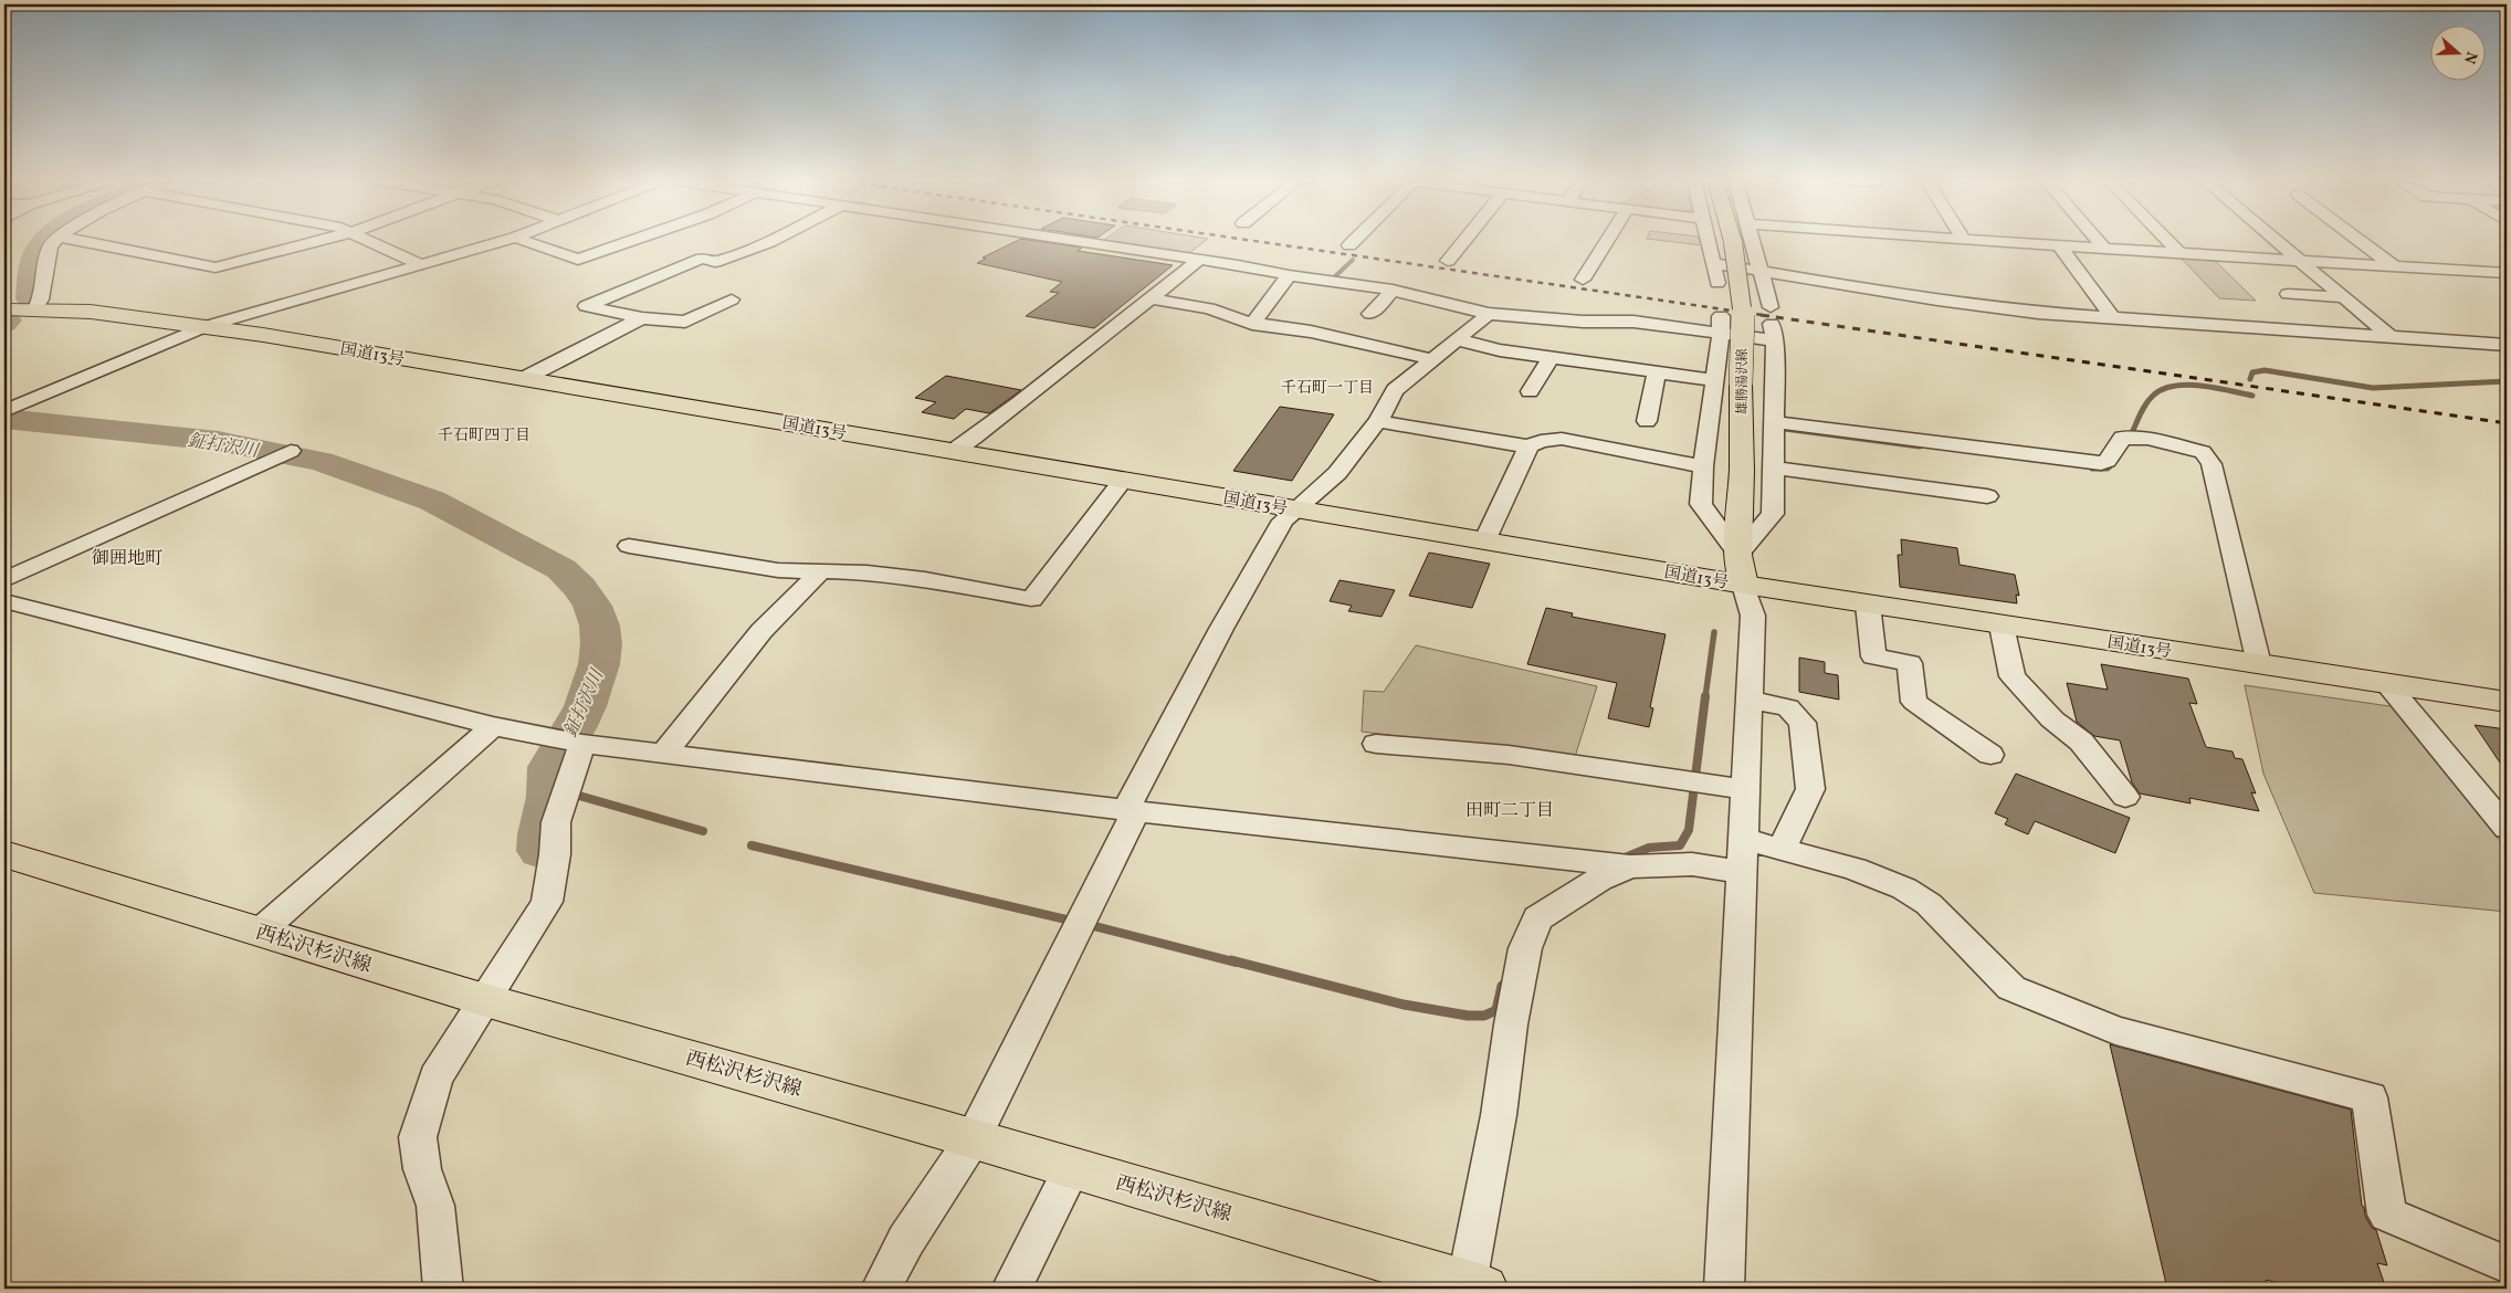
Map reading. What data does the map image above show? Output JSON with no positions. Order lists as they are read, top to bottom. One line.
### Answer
{"streets":{"main road":["国道13号","雄勝湯沢線","西松沢杉沢線"]},"crossings":[["国道13号","雄勝湯沢線"]],"districts":["千石町一丁目","千石町四丁目","御囲地町","田町二丁目"],"water":["鉦打沢川"],"north":"right"}
